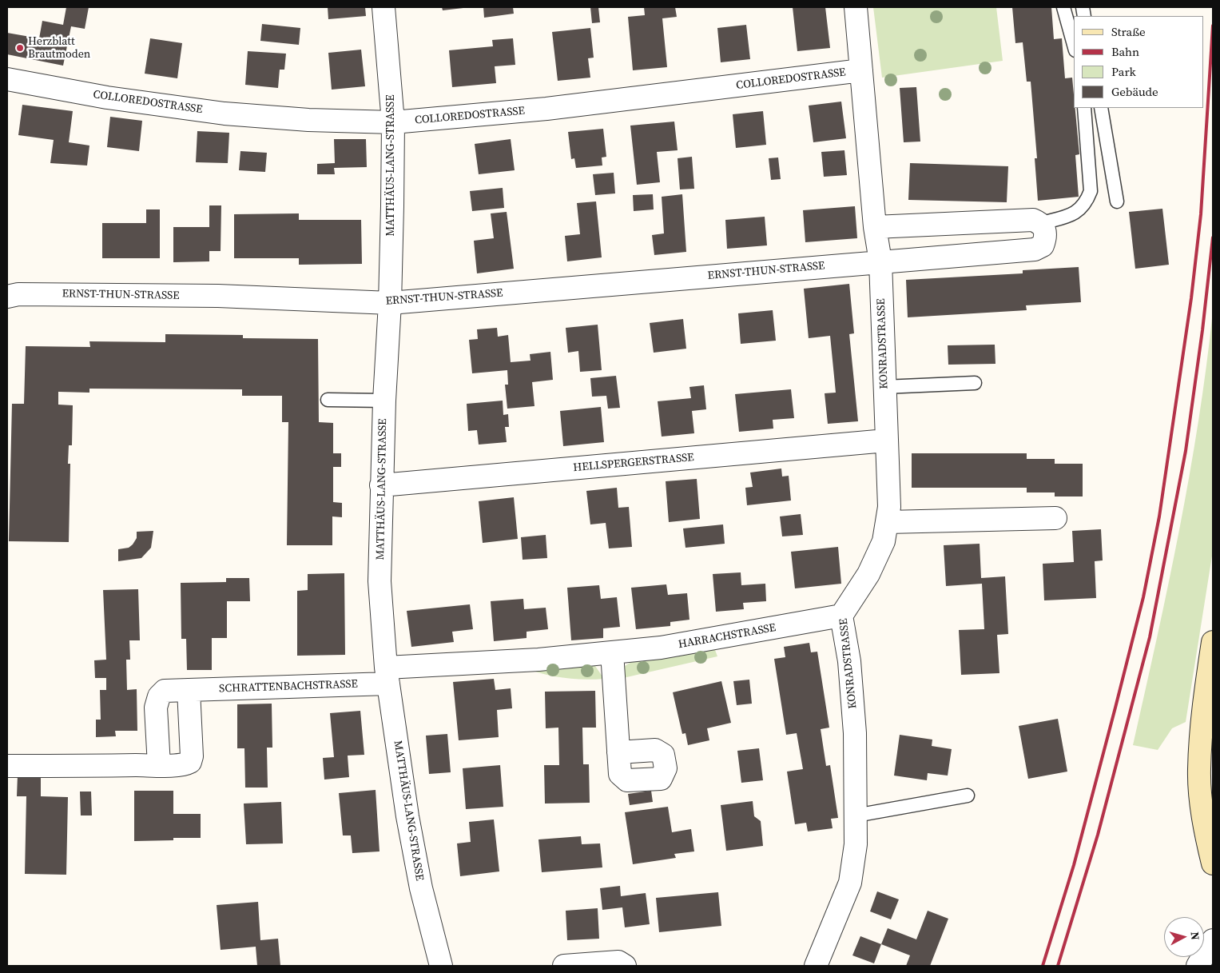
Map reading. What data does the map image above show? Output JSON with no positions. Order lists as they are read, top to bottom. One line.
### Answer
{"streets":{"street":["COLLOREDOSTRASSE","MATTHÄUS-LANG-STRASSE","ERNST-THUN-STRASSE","KONRADSTRASSE","HELLSPERGERSTRASSE","HARRACHSTRASSE","SCHRATTENBACHSTRASSE"]},"crossings":[["COLLOREDOSTRASSE","MATTHÄUS-LANG-STRASSE"],["COLLOREDOSTRASSE","KONRADSTRASSE"],["MATTHÄUS-LANG-STRASSE","ERNST-THUN-STRASSE"],["MATTHÄUS-LANG-STRASSE","HELLSPERGERSTRASSE"],["MATTHÄUS-LANG-STRASSE","HARRACHSTRASSE"],["MATTHÄUS-LANG-STRASSE","SCHRATTENBACHSTRASSE"],["ERNST-THUN-STRASSE","KONRADSTRASSE"],["KONRADSTRASSE","HELLSPERGERSTRASSE"],["KONRADSTRASSE","HARRACHSTRASSE"],["HARRACHSTRASSE","SCHRATTENBACHSTRASSE"]],"places":["Herzblatt Brautmoden"],"legend":["Straße","Bahn","Park","Gebäude"],"north":"right"}
